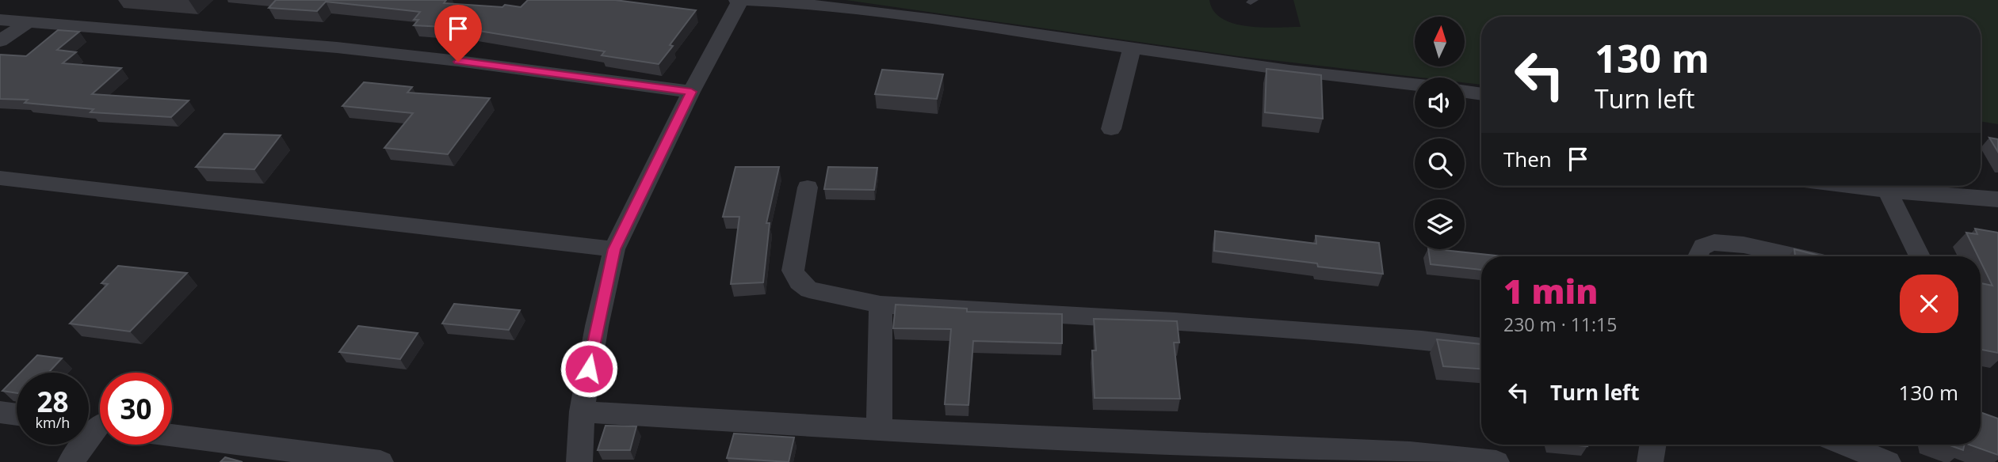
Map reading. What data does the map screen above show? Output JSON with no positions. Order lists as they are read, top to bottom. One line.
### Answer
{"north":"top","page":{"turn":["130 m","Turn left"],"then":"Then","heading":["1 min","230 m · 11:15"],"list":[{"name":"Turn left","value":"130 m"}],"speed":"28 km/h","limit":"30"}}
